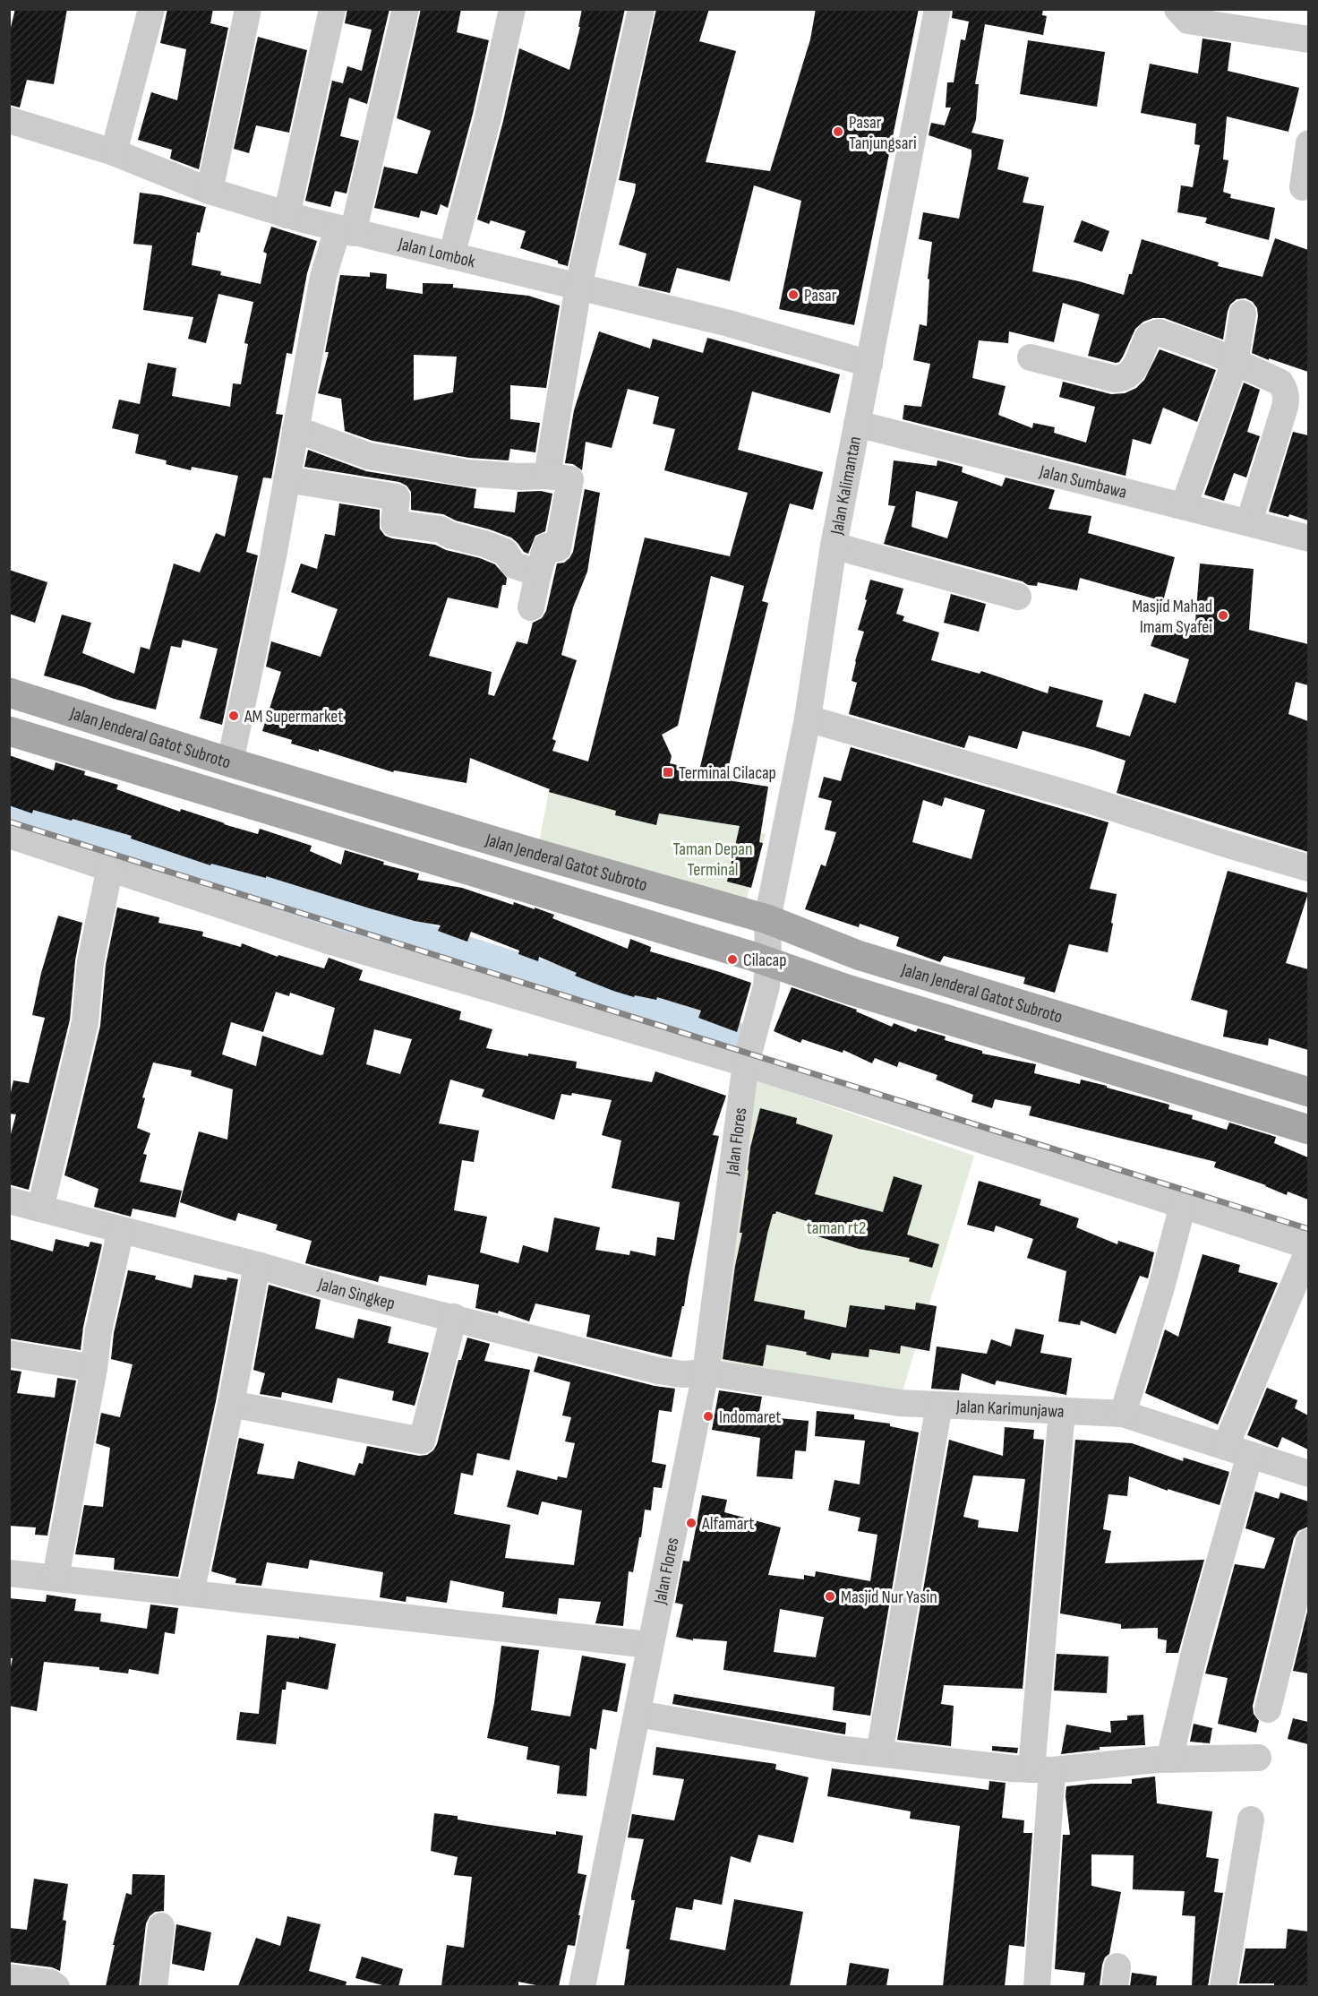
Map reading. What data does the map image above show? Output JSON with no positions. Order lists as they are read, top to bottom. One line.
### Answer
{"streets":{"main road":["Jalan Jenderal Gatot Subroto"],"street":["Jalan Lombok","Jalan Sumbawa","Jalan Kalimantan","Jalan Flores","Jalan Singkep","Jalan Karimunjawa"]},"crossings":[["Jalan Lombok","Jalan Kalimantan"],["Jalan Sumbawa","Jalan Kalimantan"],["Jalan Kalimantan","Jalan Jenderal Gatot Subroto"],["Jalan Kalimantan","Jalan Flores"],["Jalan Jenderal Gatot Subroto","Jalan Flores"],["Jalan Flores","Jalan Singkep"],["Jalan Flores","Jalan Karimunjawa"],["Jalan Singkep","Jalan Karimunjawa"]],"parks":["Taman Depan Terminal","taman rt2"],"places":{"other":["Pasar Tanjungsari","Pasar","Masjid Mahad Imam Syafei","AM Supermarket","Cilacap","Indomaret","Alfamart","Masjid Nur Yasin"],"transit":["Terminal Cilacap"]}}
